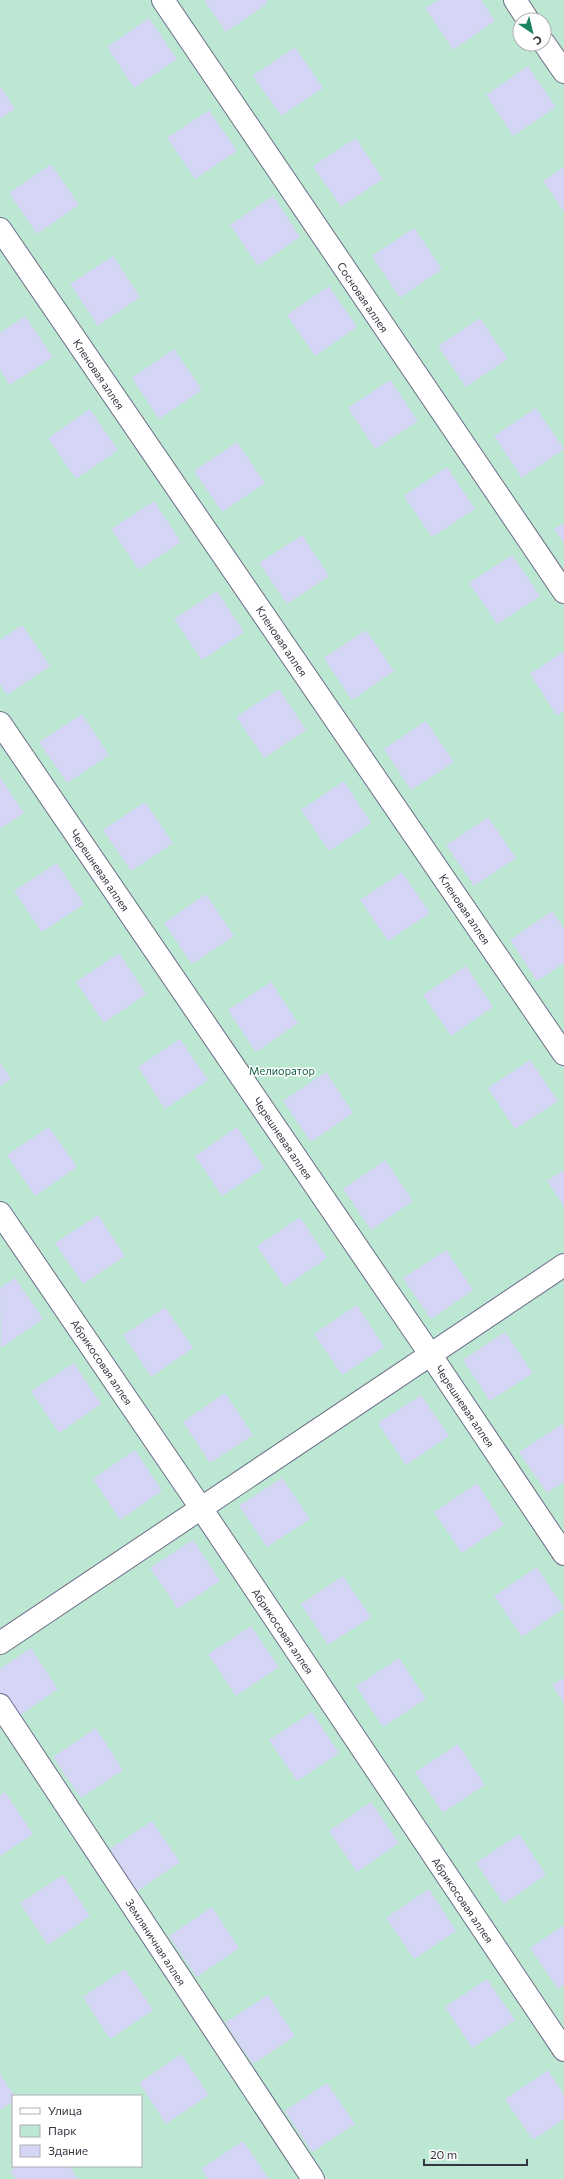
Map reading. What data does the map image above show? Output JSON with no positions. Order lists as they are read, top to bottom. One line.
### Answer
{"streets":{"street":["Сосновая аллея","Кленовая аллея","Черешневая аллея","Абрикосовая аллея","Земляничная аллея"]},"parks":["Мелиоратор"],"legend":["Улица","Парк","Здание"],"scale_bar":"20 m","north":"bottom right"}
